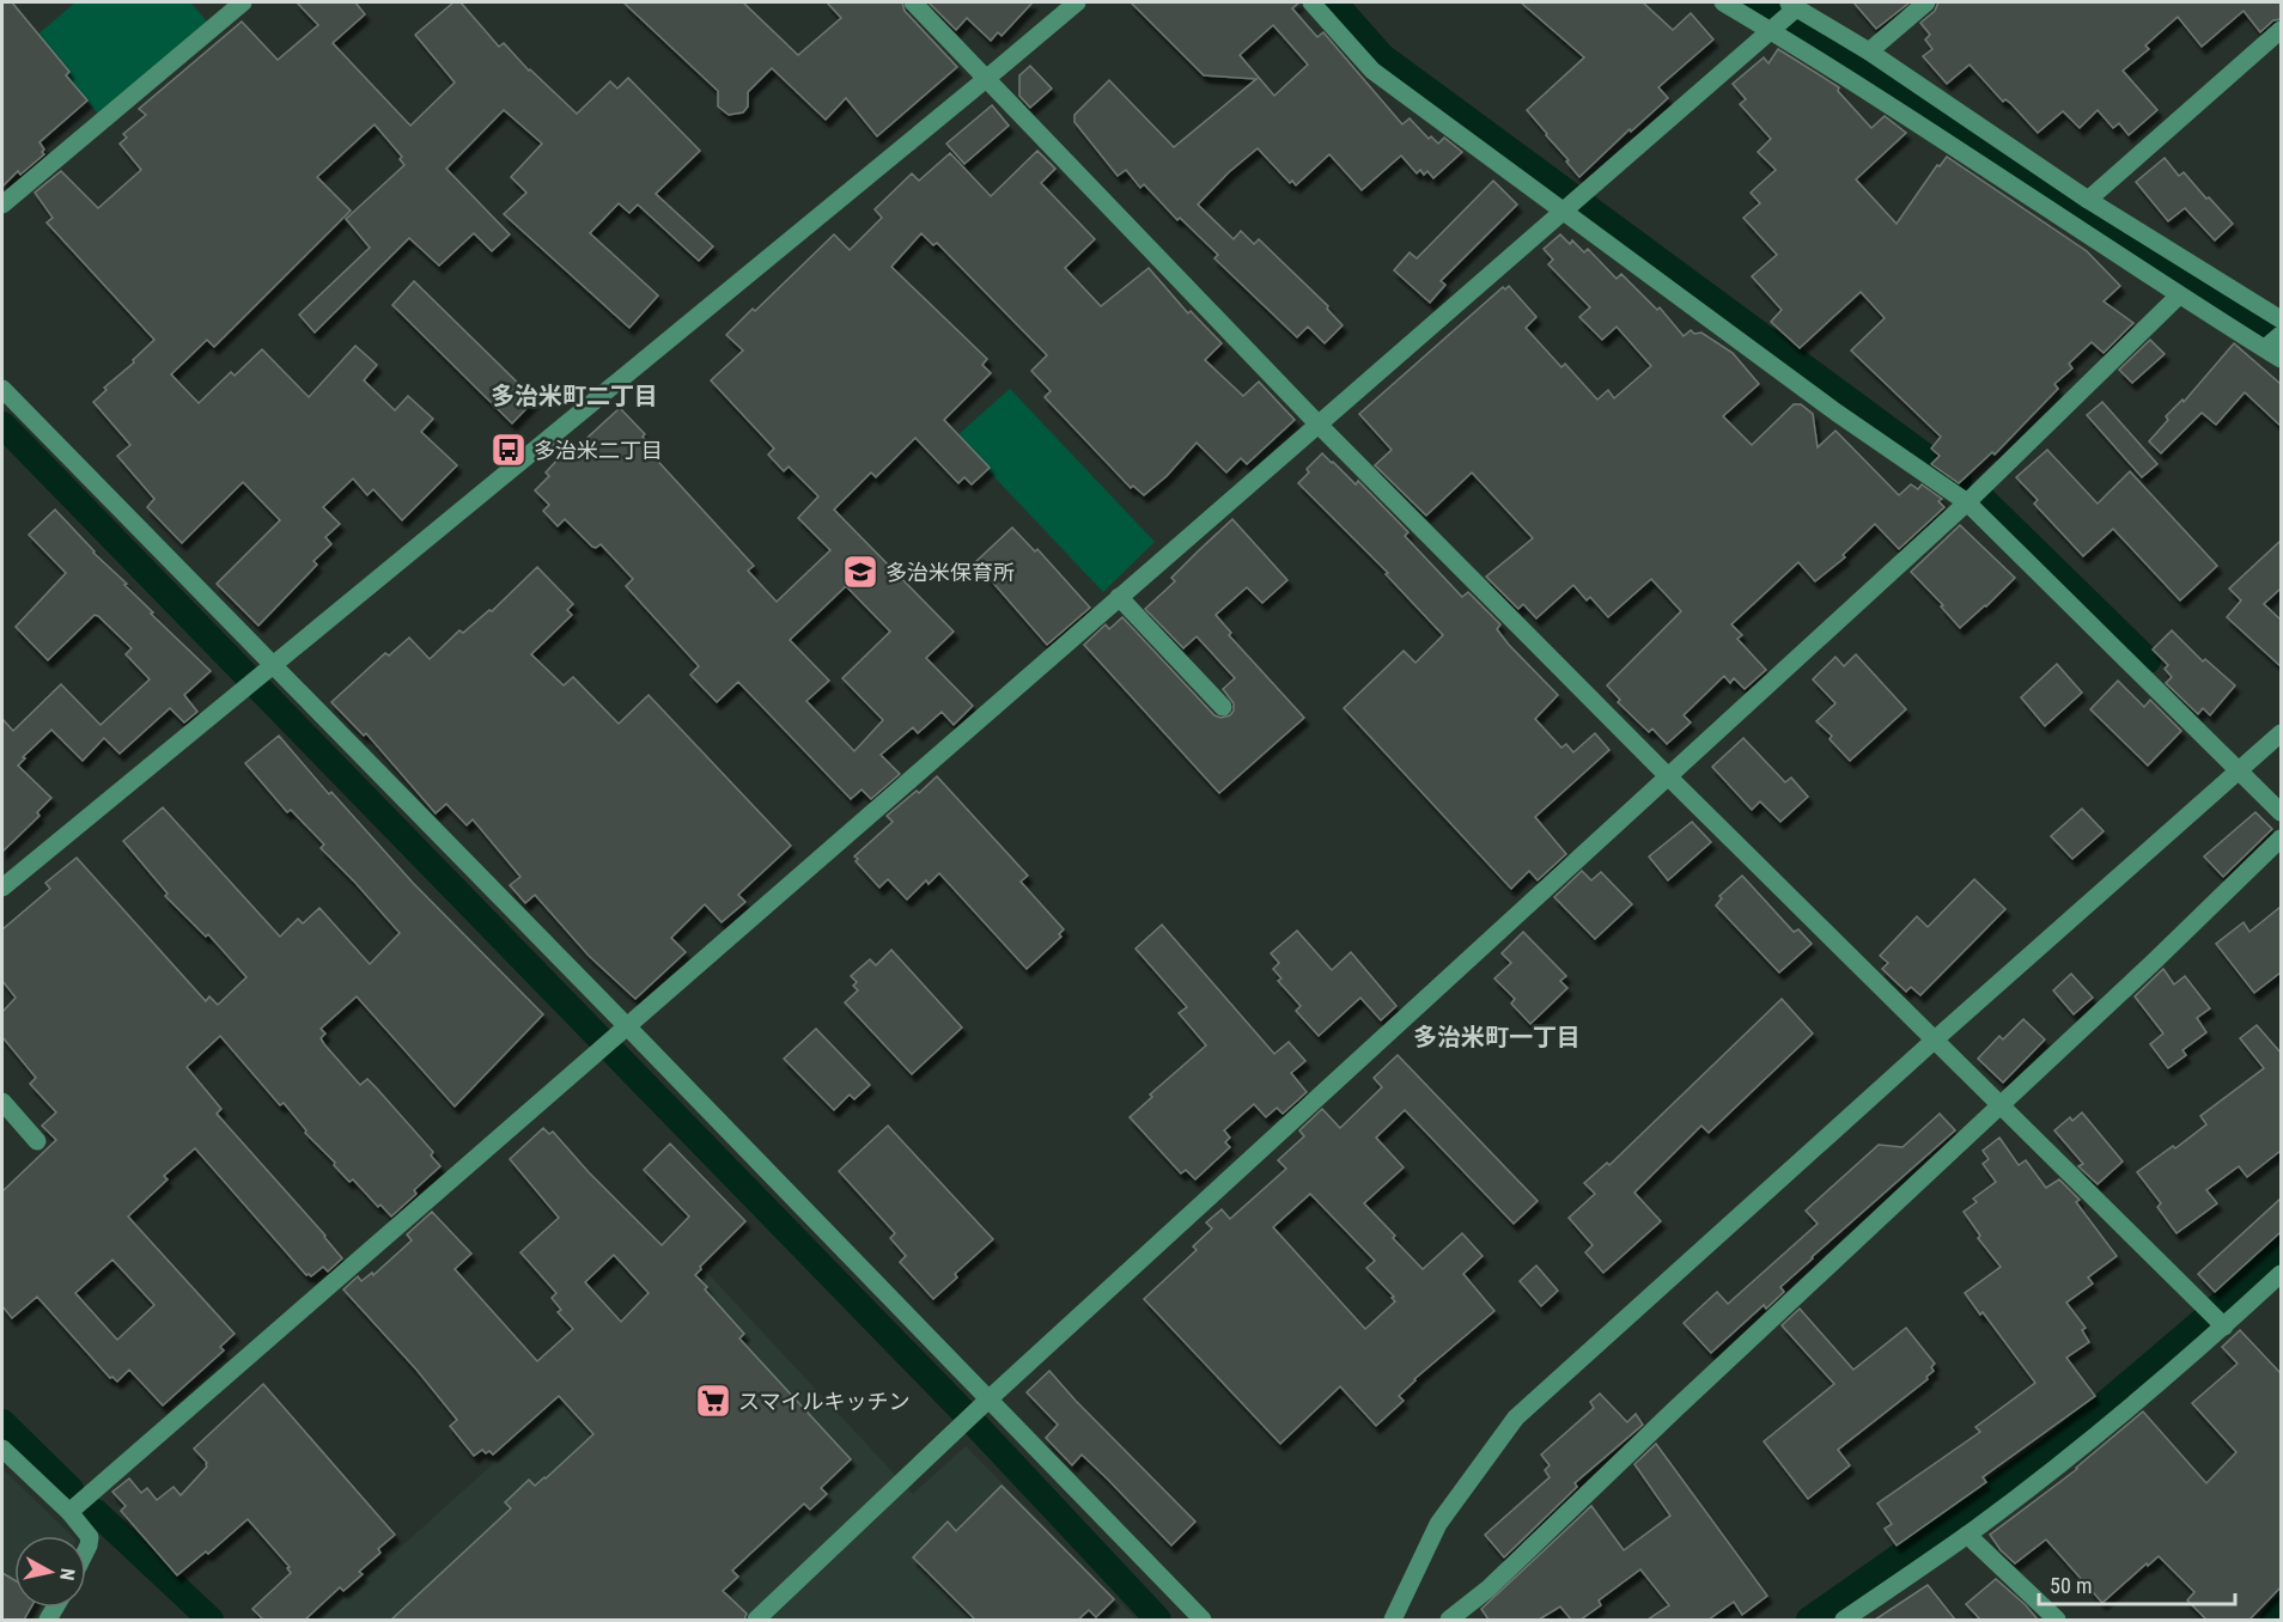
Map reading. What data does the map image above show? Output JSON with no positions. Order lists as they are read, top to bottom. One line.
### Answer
{"districts":["多治米町二丁目","多治米町一丁目"],"places":{"bus stop":["多治米二丁目"],"school or university":["多治米保育所"],"supermarket":["スマイルキッチン"]},"scale_bar":"50 m","north":"right"}
